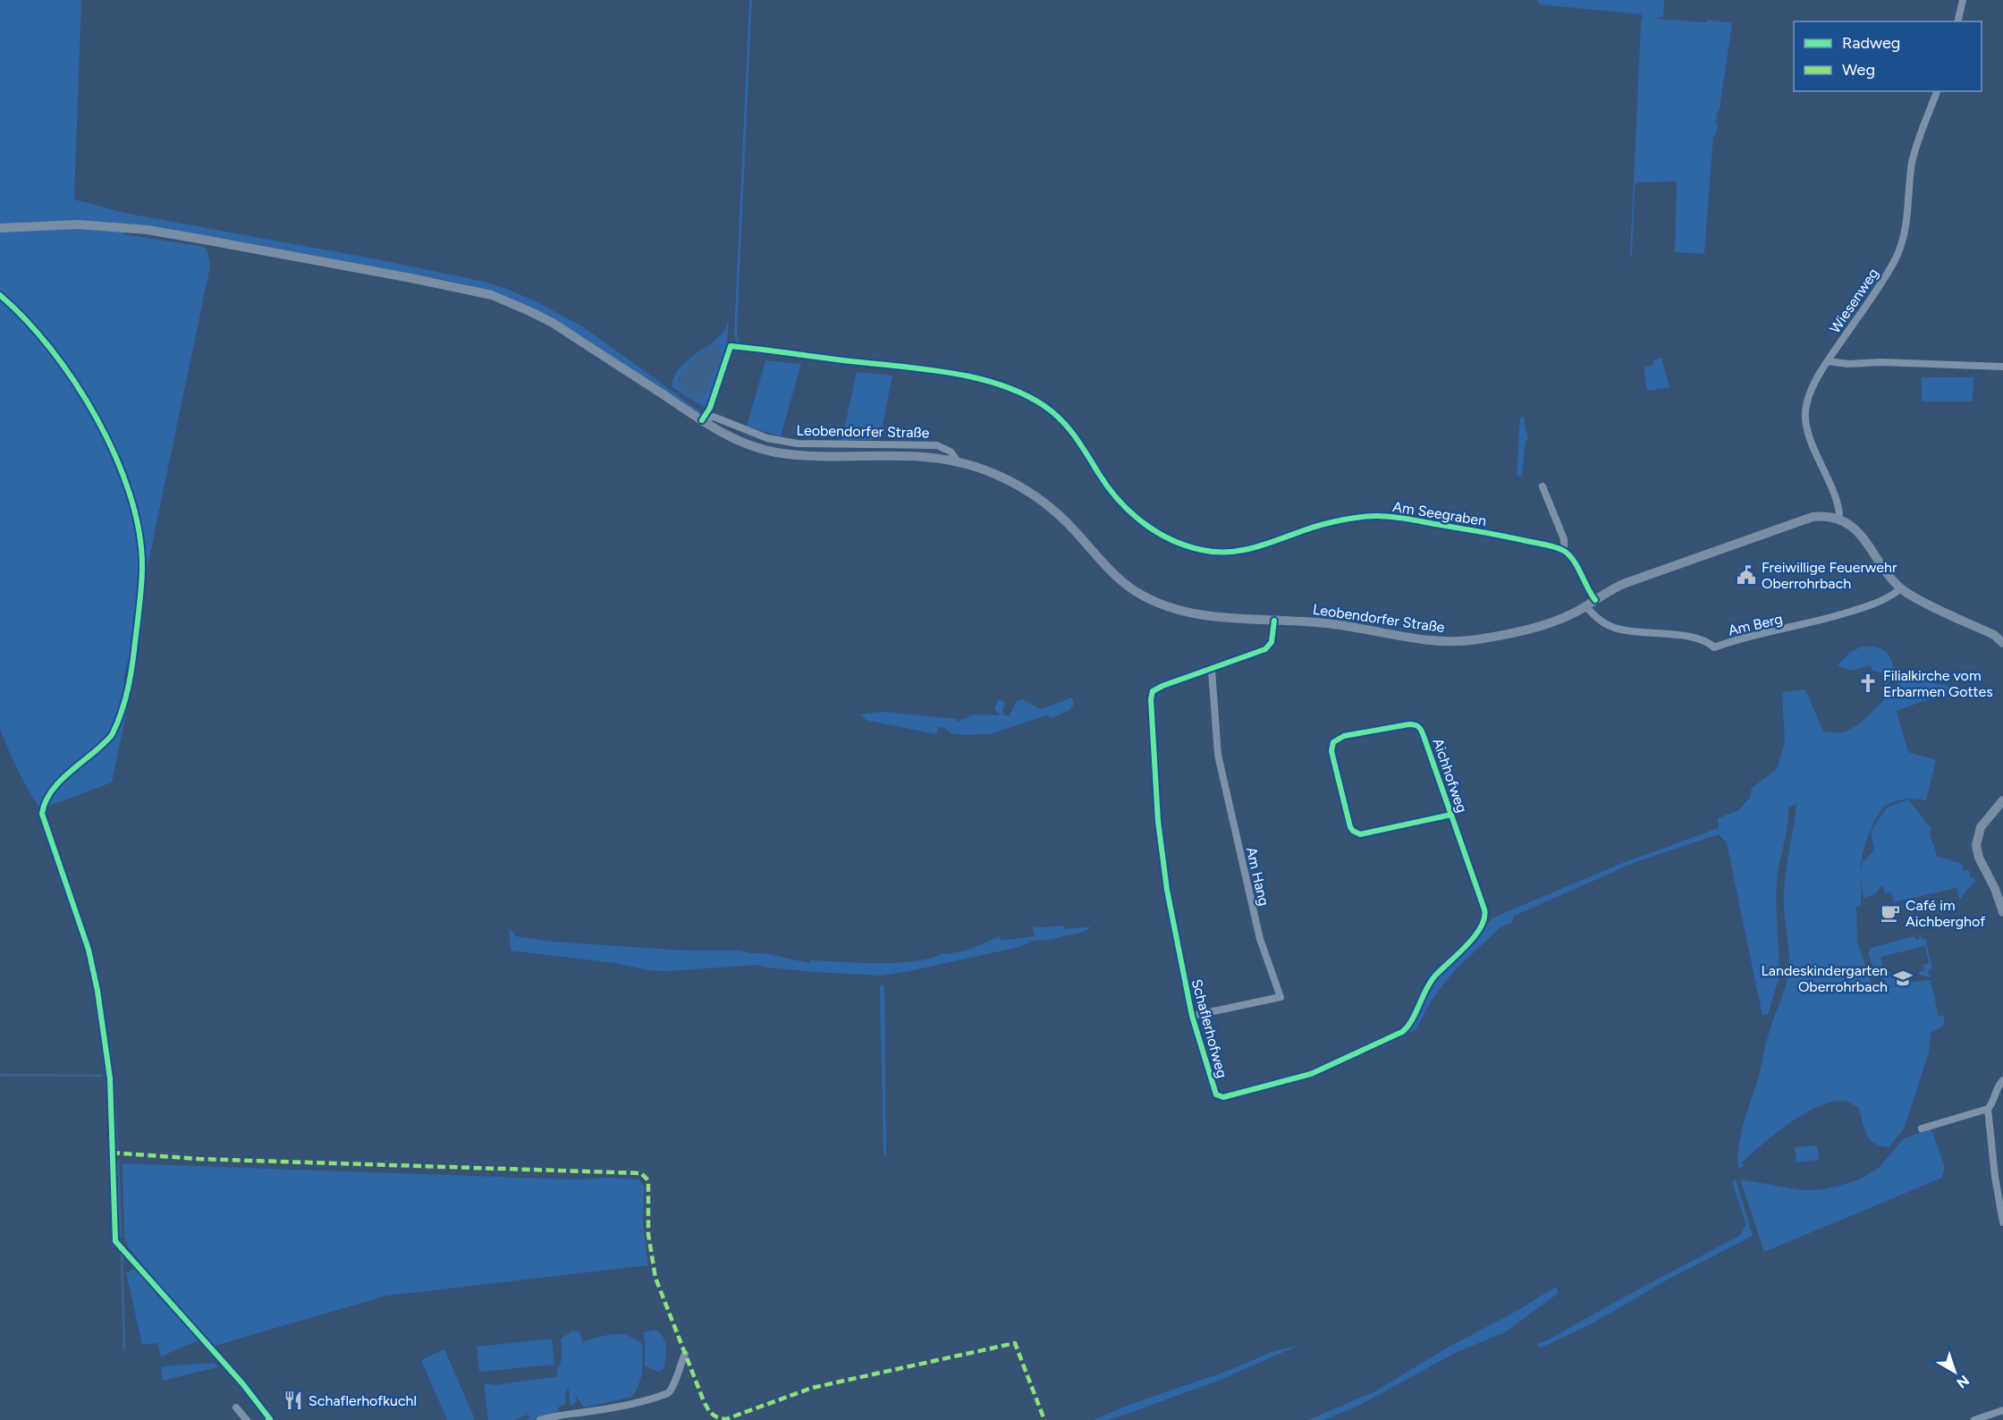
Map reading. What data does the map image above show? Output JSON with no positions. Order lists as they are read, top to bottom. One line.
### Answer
{"streets":{"main road":["Leobendorfer Straße"],"street":["Wiesenweg","Am Seegraben","Am Berg","Aichhofweg","Am Hang","Schaflerhofweg"]},"crossings":[["Wiesenweg","Leobendorfer Straße"],["Leobendorfer Straße","Am Seegraben"],["Leobendorfer Straße","Am Berg"],["Aichhofweg","Schaflerhofweg"],["Am Hang","Schaflerhofweg"]],"places":{"public building":["Freiwillige Feuerwehr Oberrohrbach"],"church":["Filialkirche vom Erbarmen Gottes"],"cafe":["Café im Aichberghof"],"school or university":["Landeskindergarten Oberrohrbach"],"restaurant":["Schaflerhofkuchl"]},"legend":["Radweg","Weg"],"north":"bottom right"}
